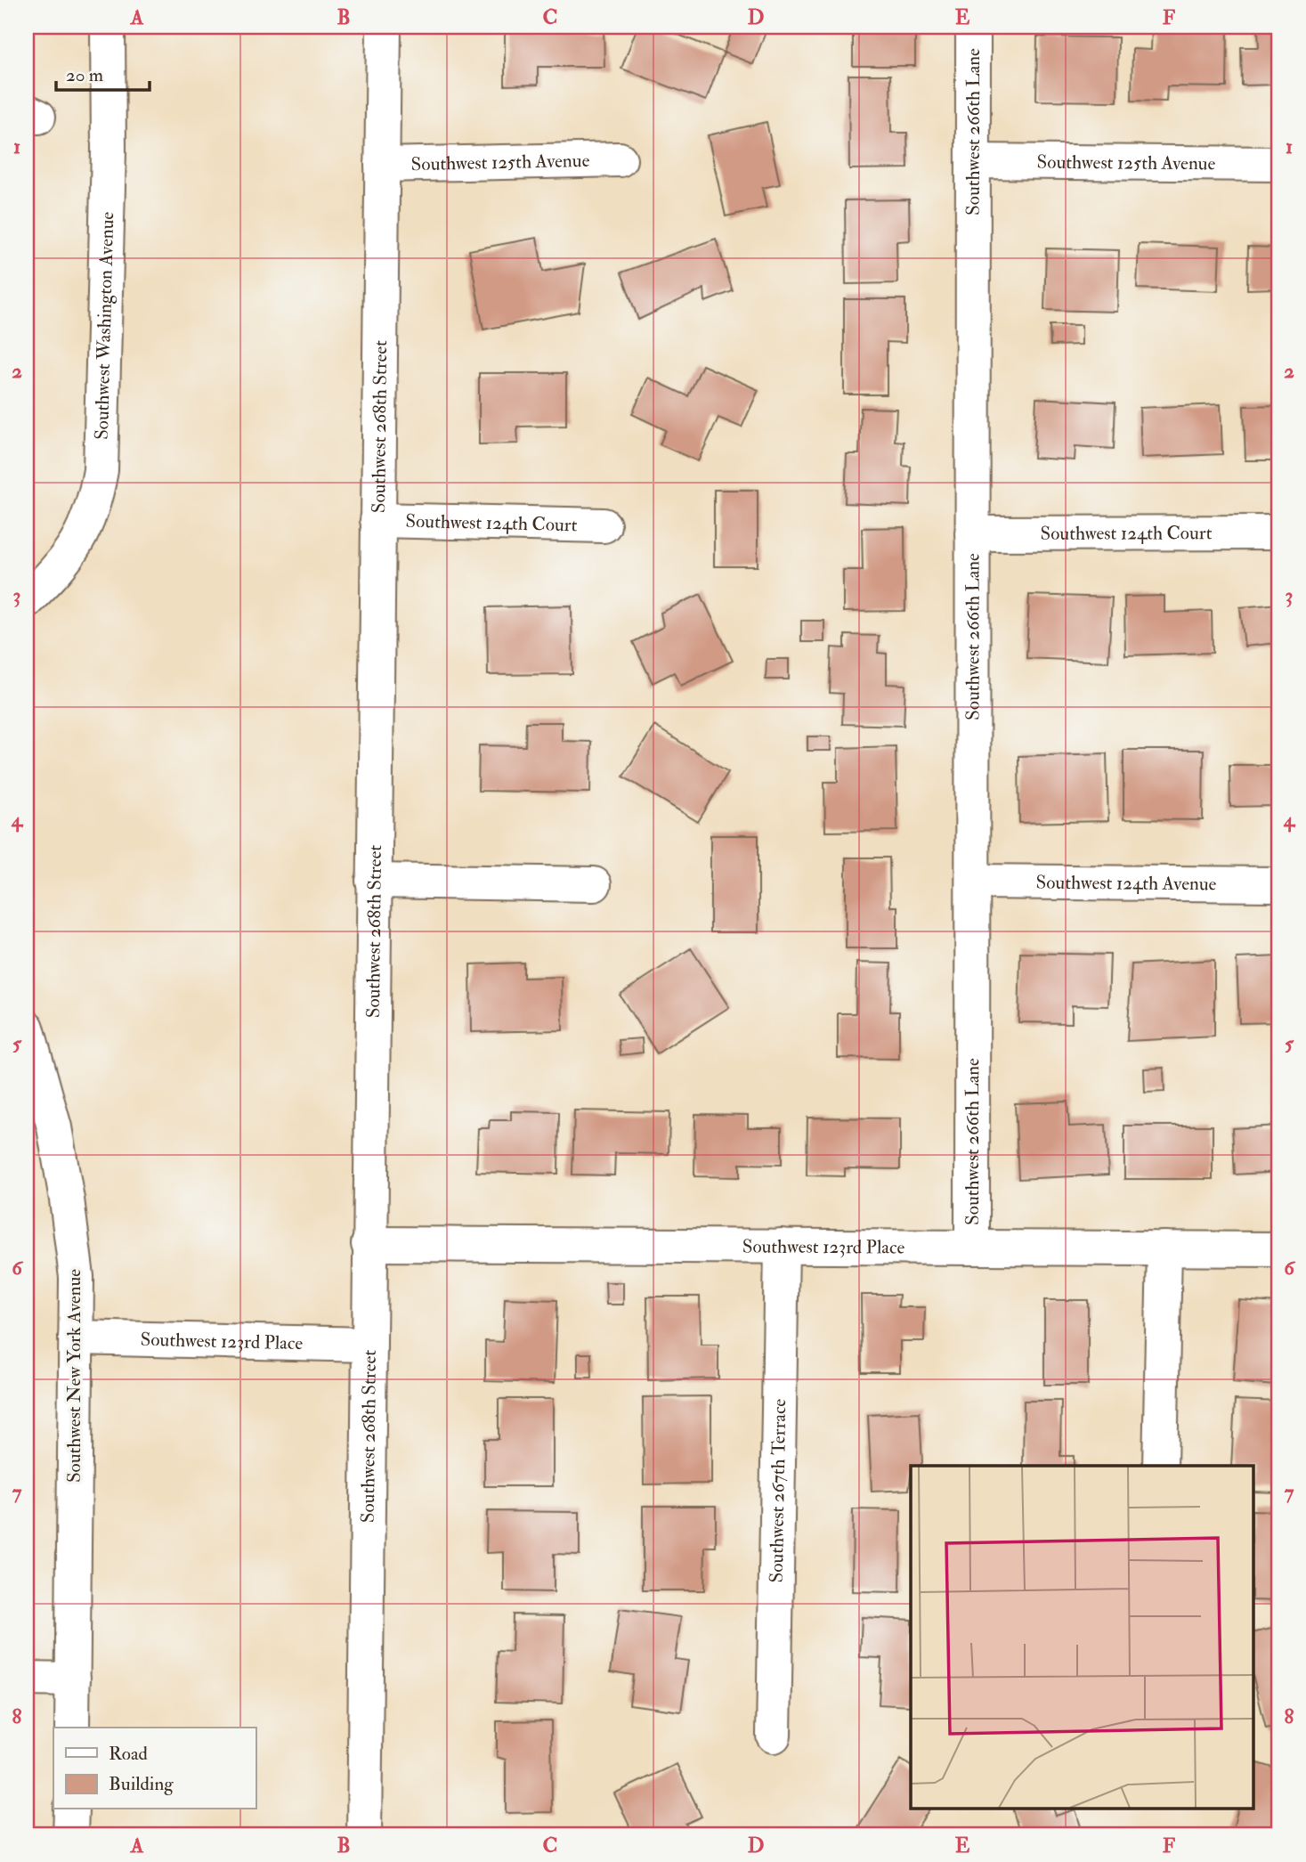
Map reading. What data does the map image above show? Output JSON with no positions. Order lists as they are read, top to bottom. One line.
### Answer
{"streets":{"street":["Southwest 266th Lane","Southwest 125th Avenue","Southwest Washington Avenue","Southwest 268th Street","Southwest 124th Court","Southwest 124th Avenue","Southwest 123rd Place","Southwest New York Avenue","Southwest 267th Terrace"]},"crossings":[["Southwest 266th Lane","Southwest 125th Avenue"],["Southwest 266th Lane","Southwest 124th Court"],["Southwest 266th Lane","Southwest 124th Avenue"],["Southwest 266th Lane","Southwest 123rd Place"],["Southwest 125th Avenue","Southwest 268th Street"],["Southwest 268th Street","Southwest 124th Court"],["Southwest 268th Street","Southwest 123rd Place"],["Southwest 123rd Place","Southwest New York Avenue"],["Southwest 123rd Place","Southwest 267th Terrace"]],"legend":["Road","Building"],"scale_bar":"20 m","grid":{"columns":["A","B","C","D","E","F"],"rows":["1","2","3","4","5","6","7","8"]}}
